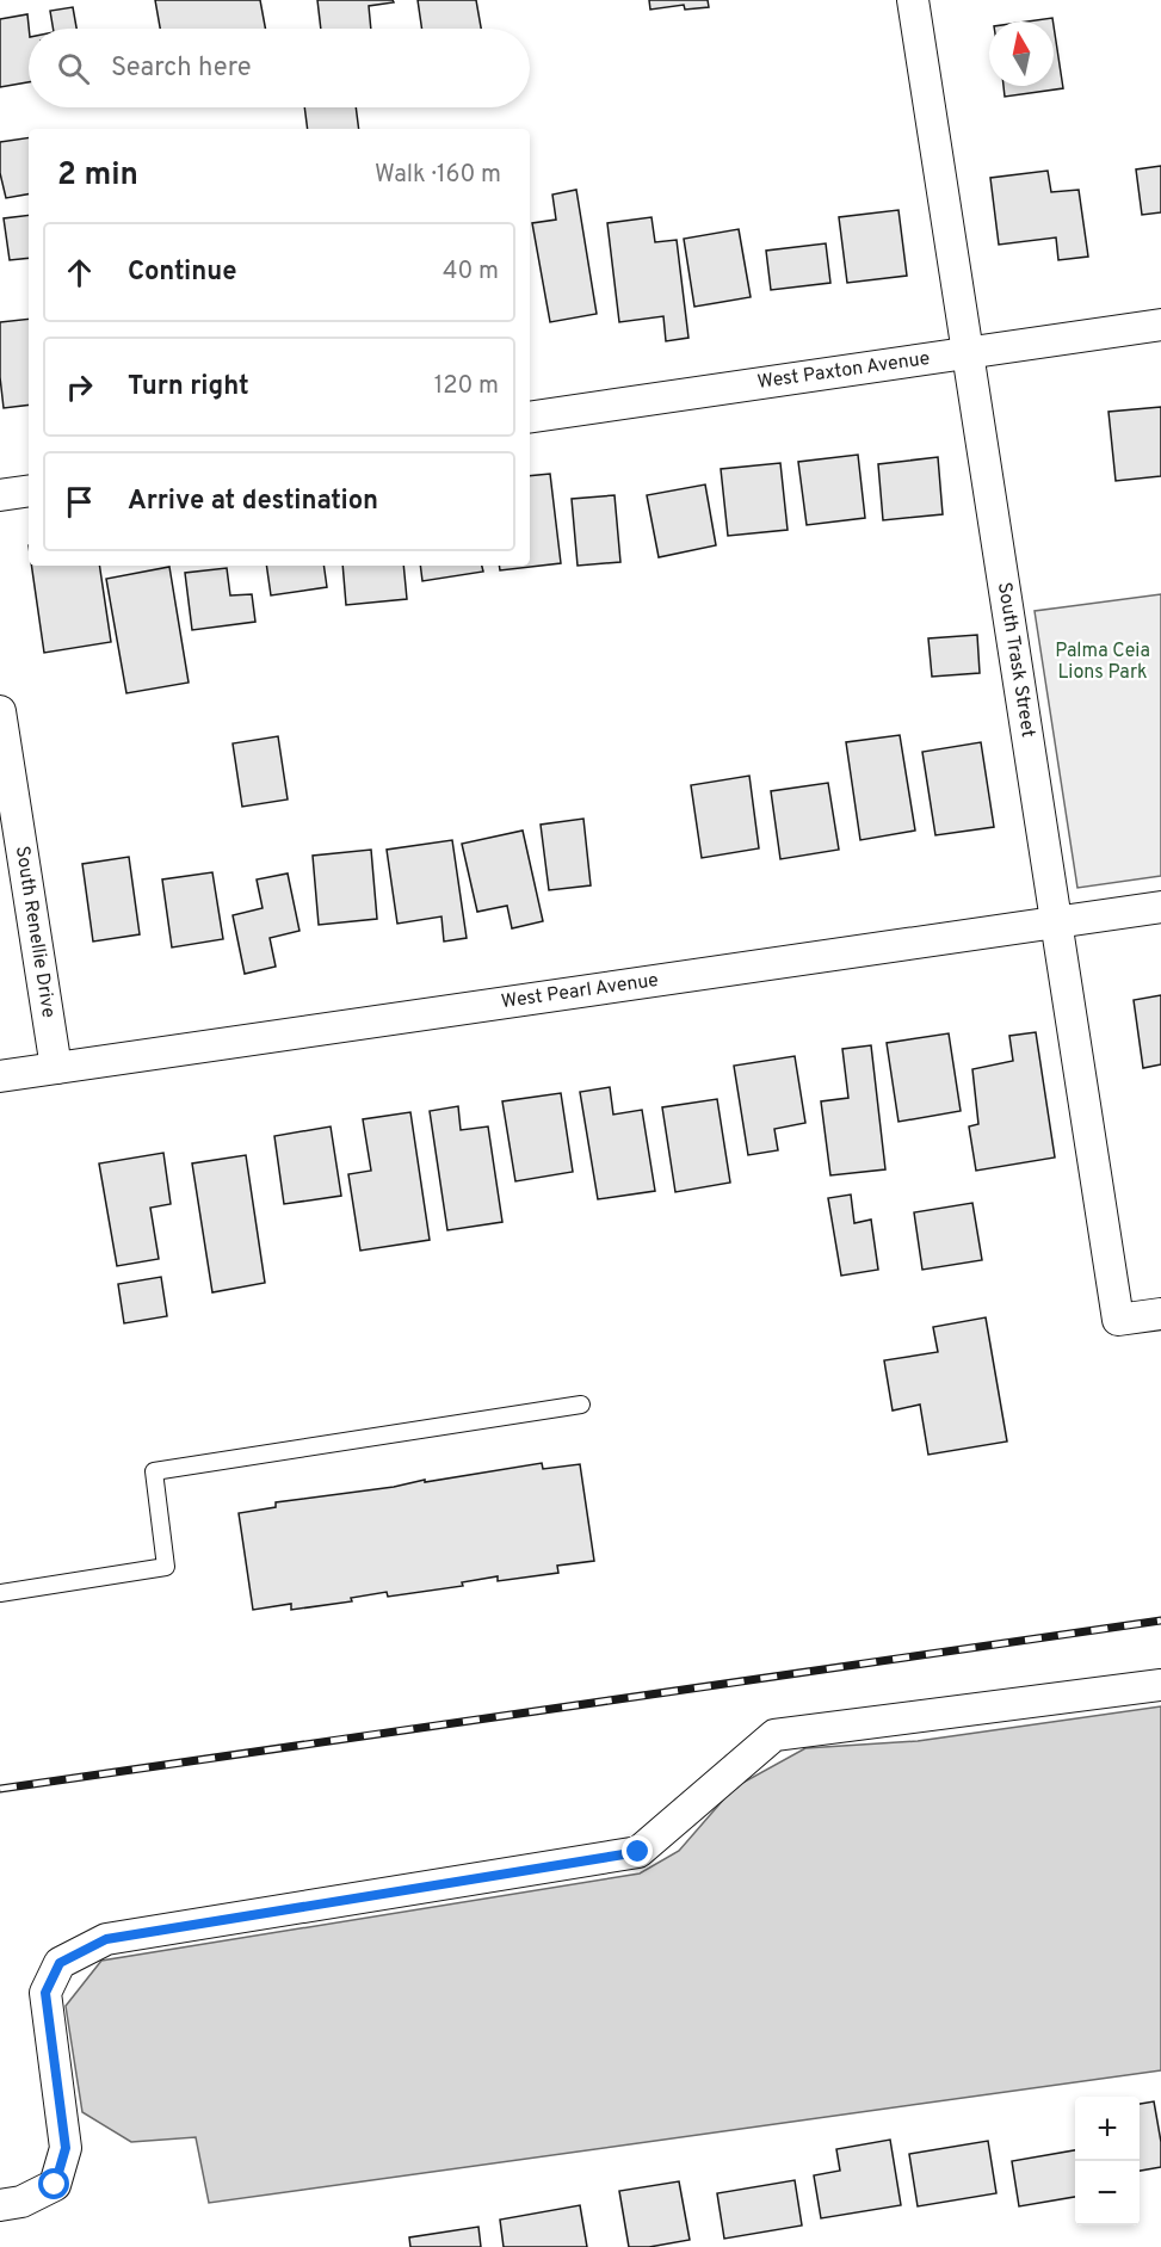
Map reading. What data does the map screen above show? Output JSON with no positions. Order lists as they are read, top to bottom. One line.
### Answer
{"streets":{"street":["West Paxton Avenue","South Trask Street","South Renellie Drive","West Pearl Avenue"]},"crossings":[["West Paxton Avenue","South Trask Street"],["South Trask Street","West Pearl Avenue"],["South Renellie Drive","West Pearl Avenue"]],"parks":["Palma Ceia Lions Park"],"north":"top","page":{"search":"Search here","heading":["2 min","Walk · 160 m"],"list":[["Continue","40 m"],["Turn right","120 m"],"Arrive at destination"],"map_buttons":["+","−"]}}
